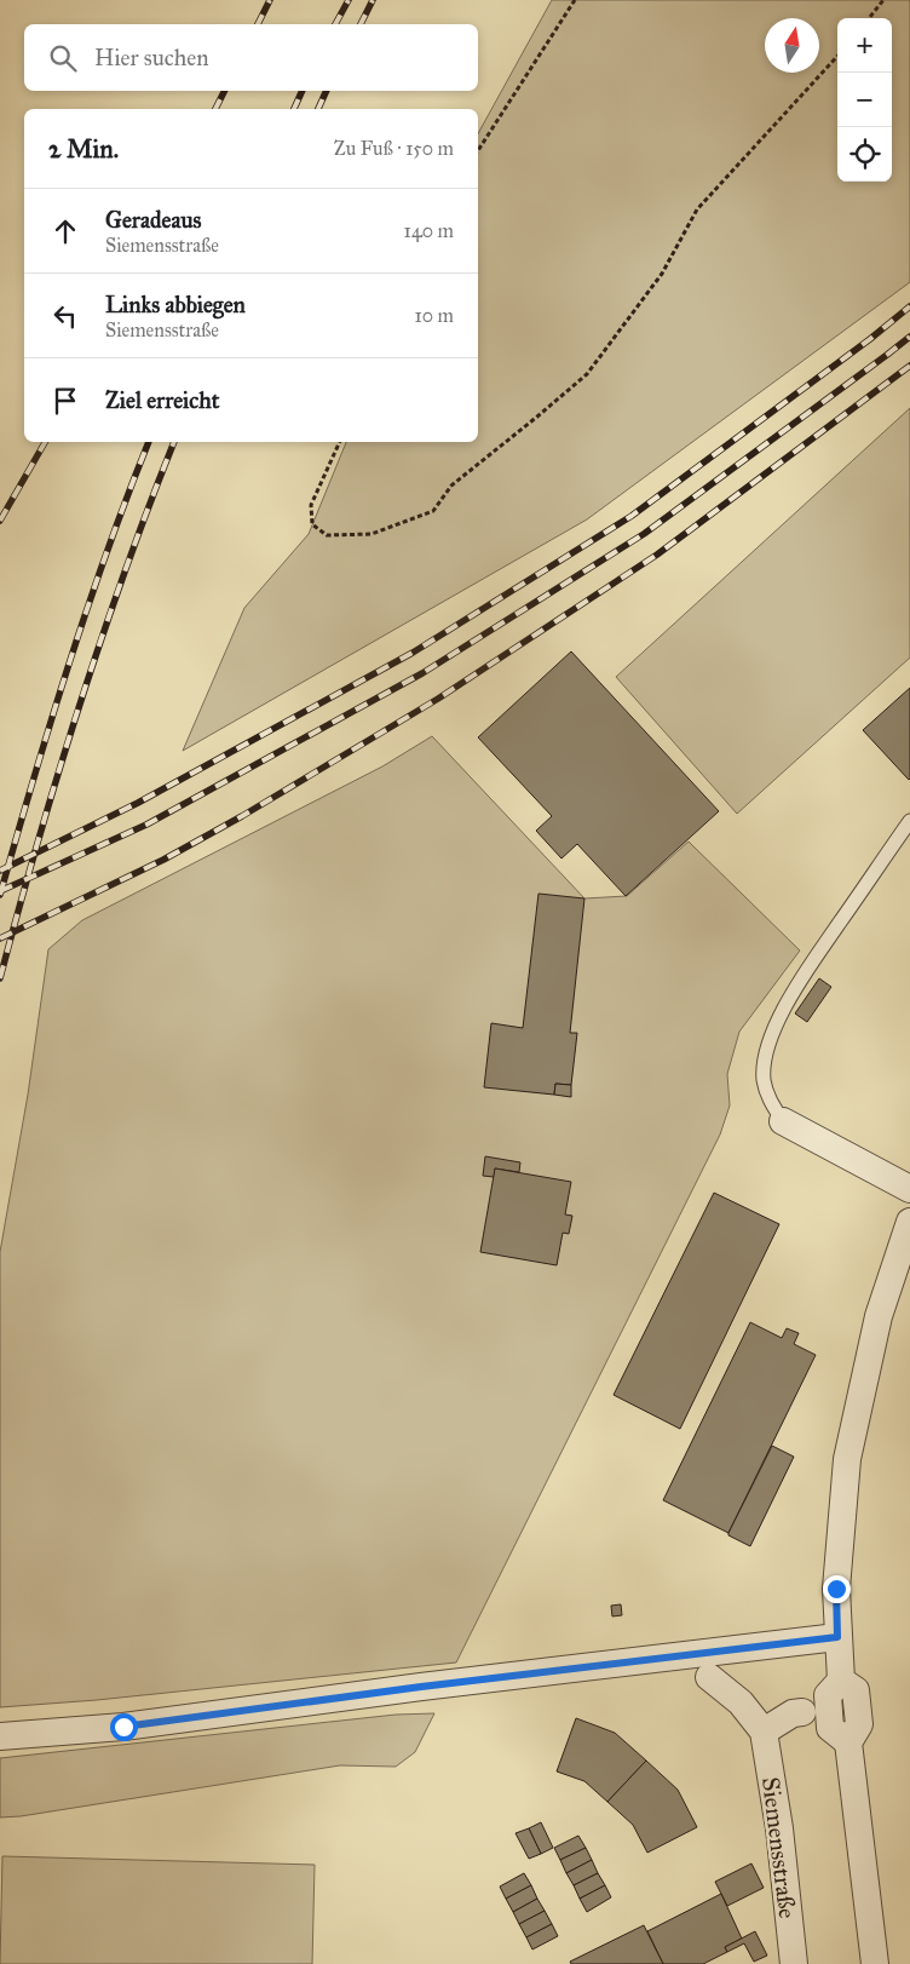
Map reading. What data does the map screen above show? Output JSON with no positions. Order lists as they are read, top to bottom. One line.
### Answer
{"streets":{"street":["Siemensstraße"]},"north":"top","page":{"map_buttons":["+","−"],"search":"Hier suchen","heading":["2 Min.","Zu Fuß · 150 m"],"list":[["Geradeaus","Siemensstraße","140 m"],["Links abbiegen","Siemensstraße","10 m"],"Ziel erreicht"]}}
